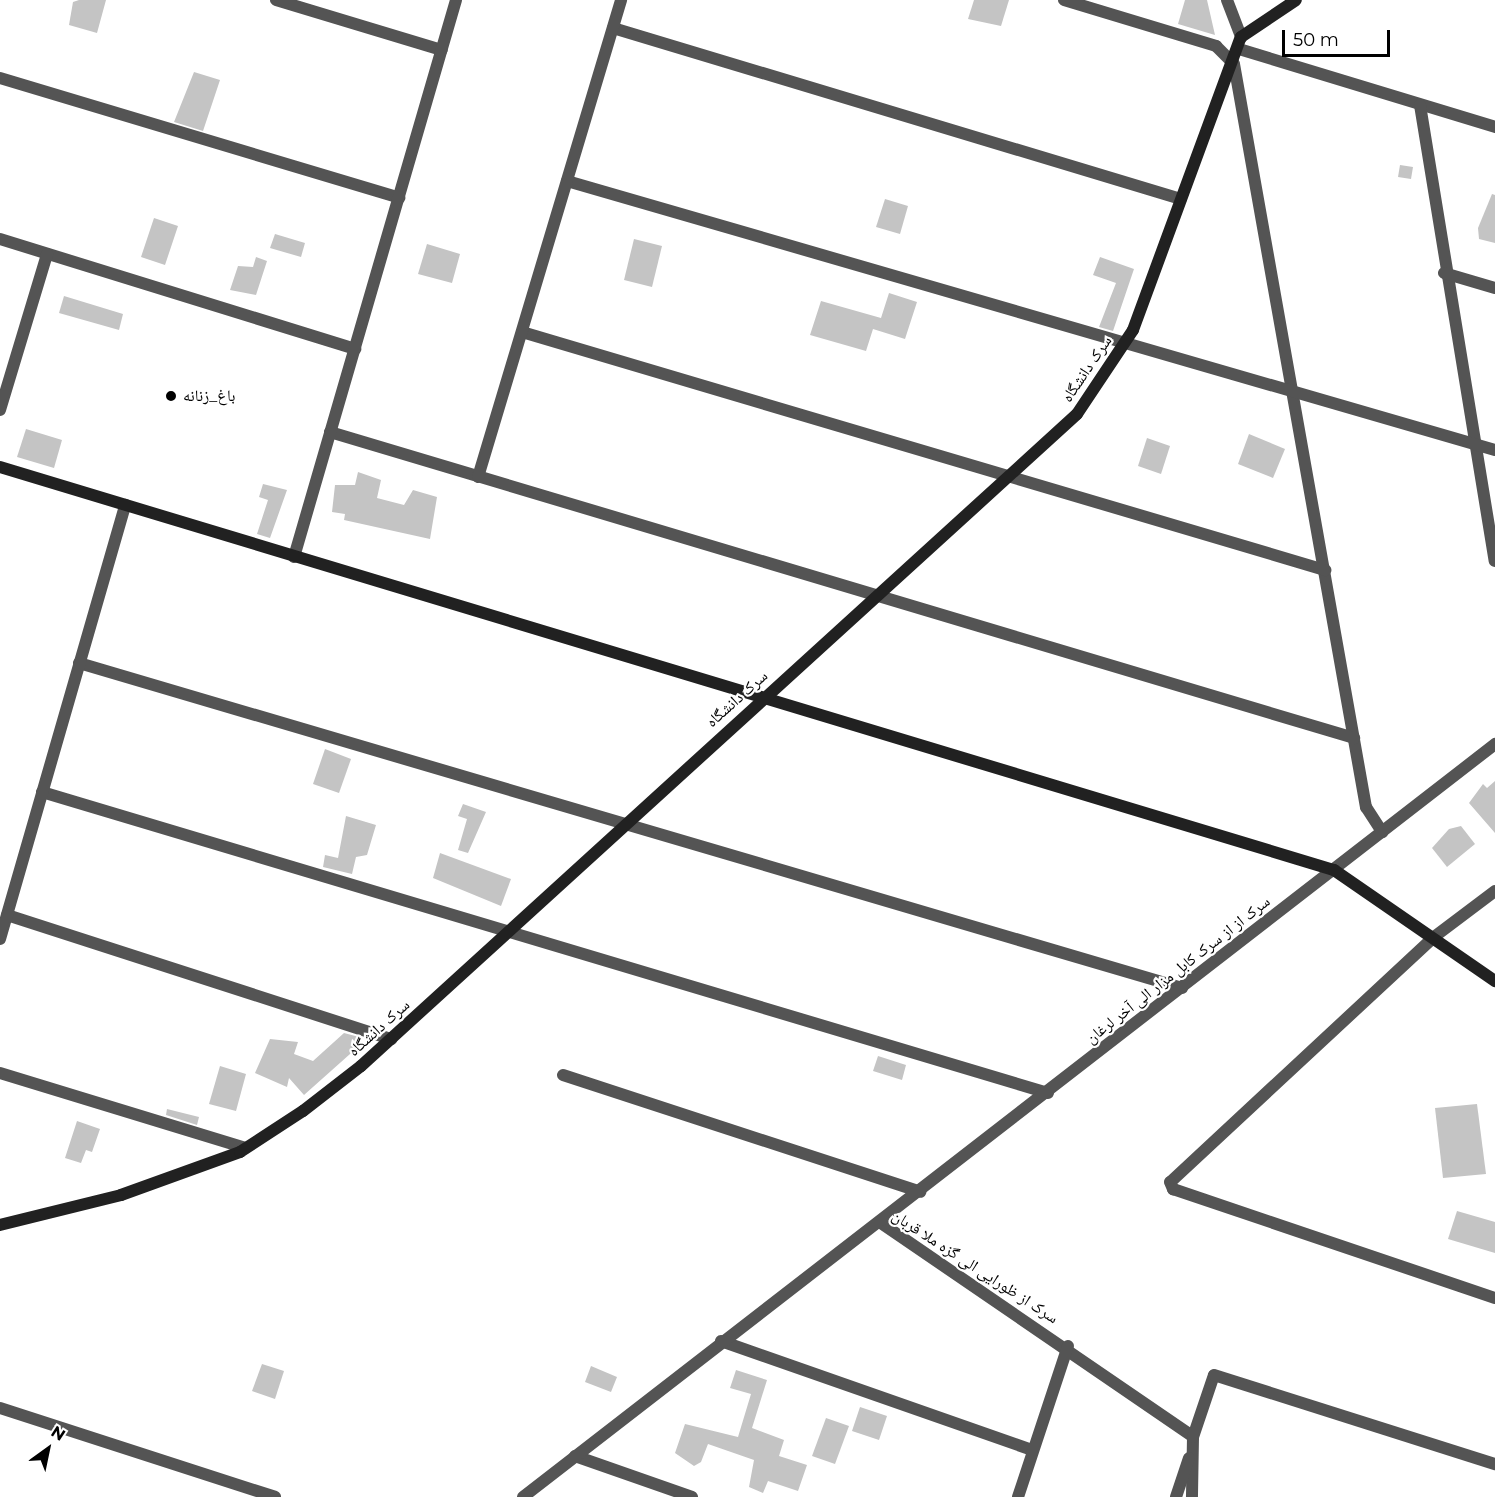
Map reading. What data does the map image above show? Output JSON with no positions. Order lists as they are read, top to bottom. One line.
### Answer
{"streets":{"street":["سرک دانشگاه","سرک از از سرک کابل مزار الی آخر لرغان","سرک از ظورایی الی گزه ملا قربان"]},"crossings":[["سرک از از سرک کابل مزار الی آخر لرغان","سرک از ظورایی الی گزه ملا قربان"]],"places":["باغ_زنانه"],"scale_bar":"50 m","north":"top right"}
